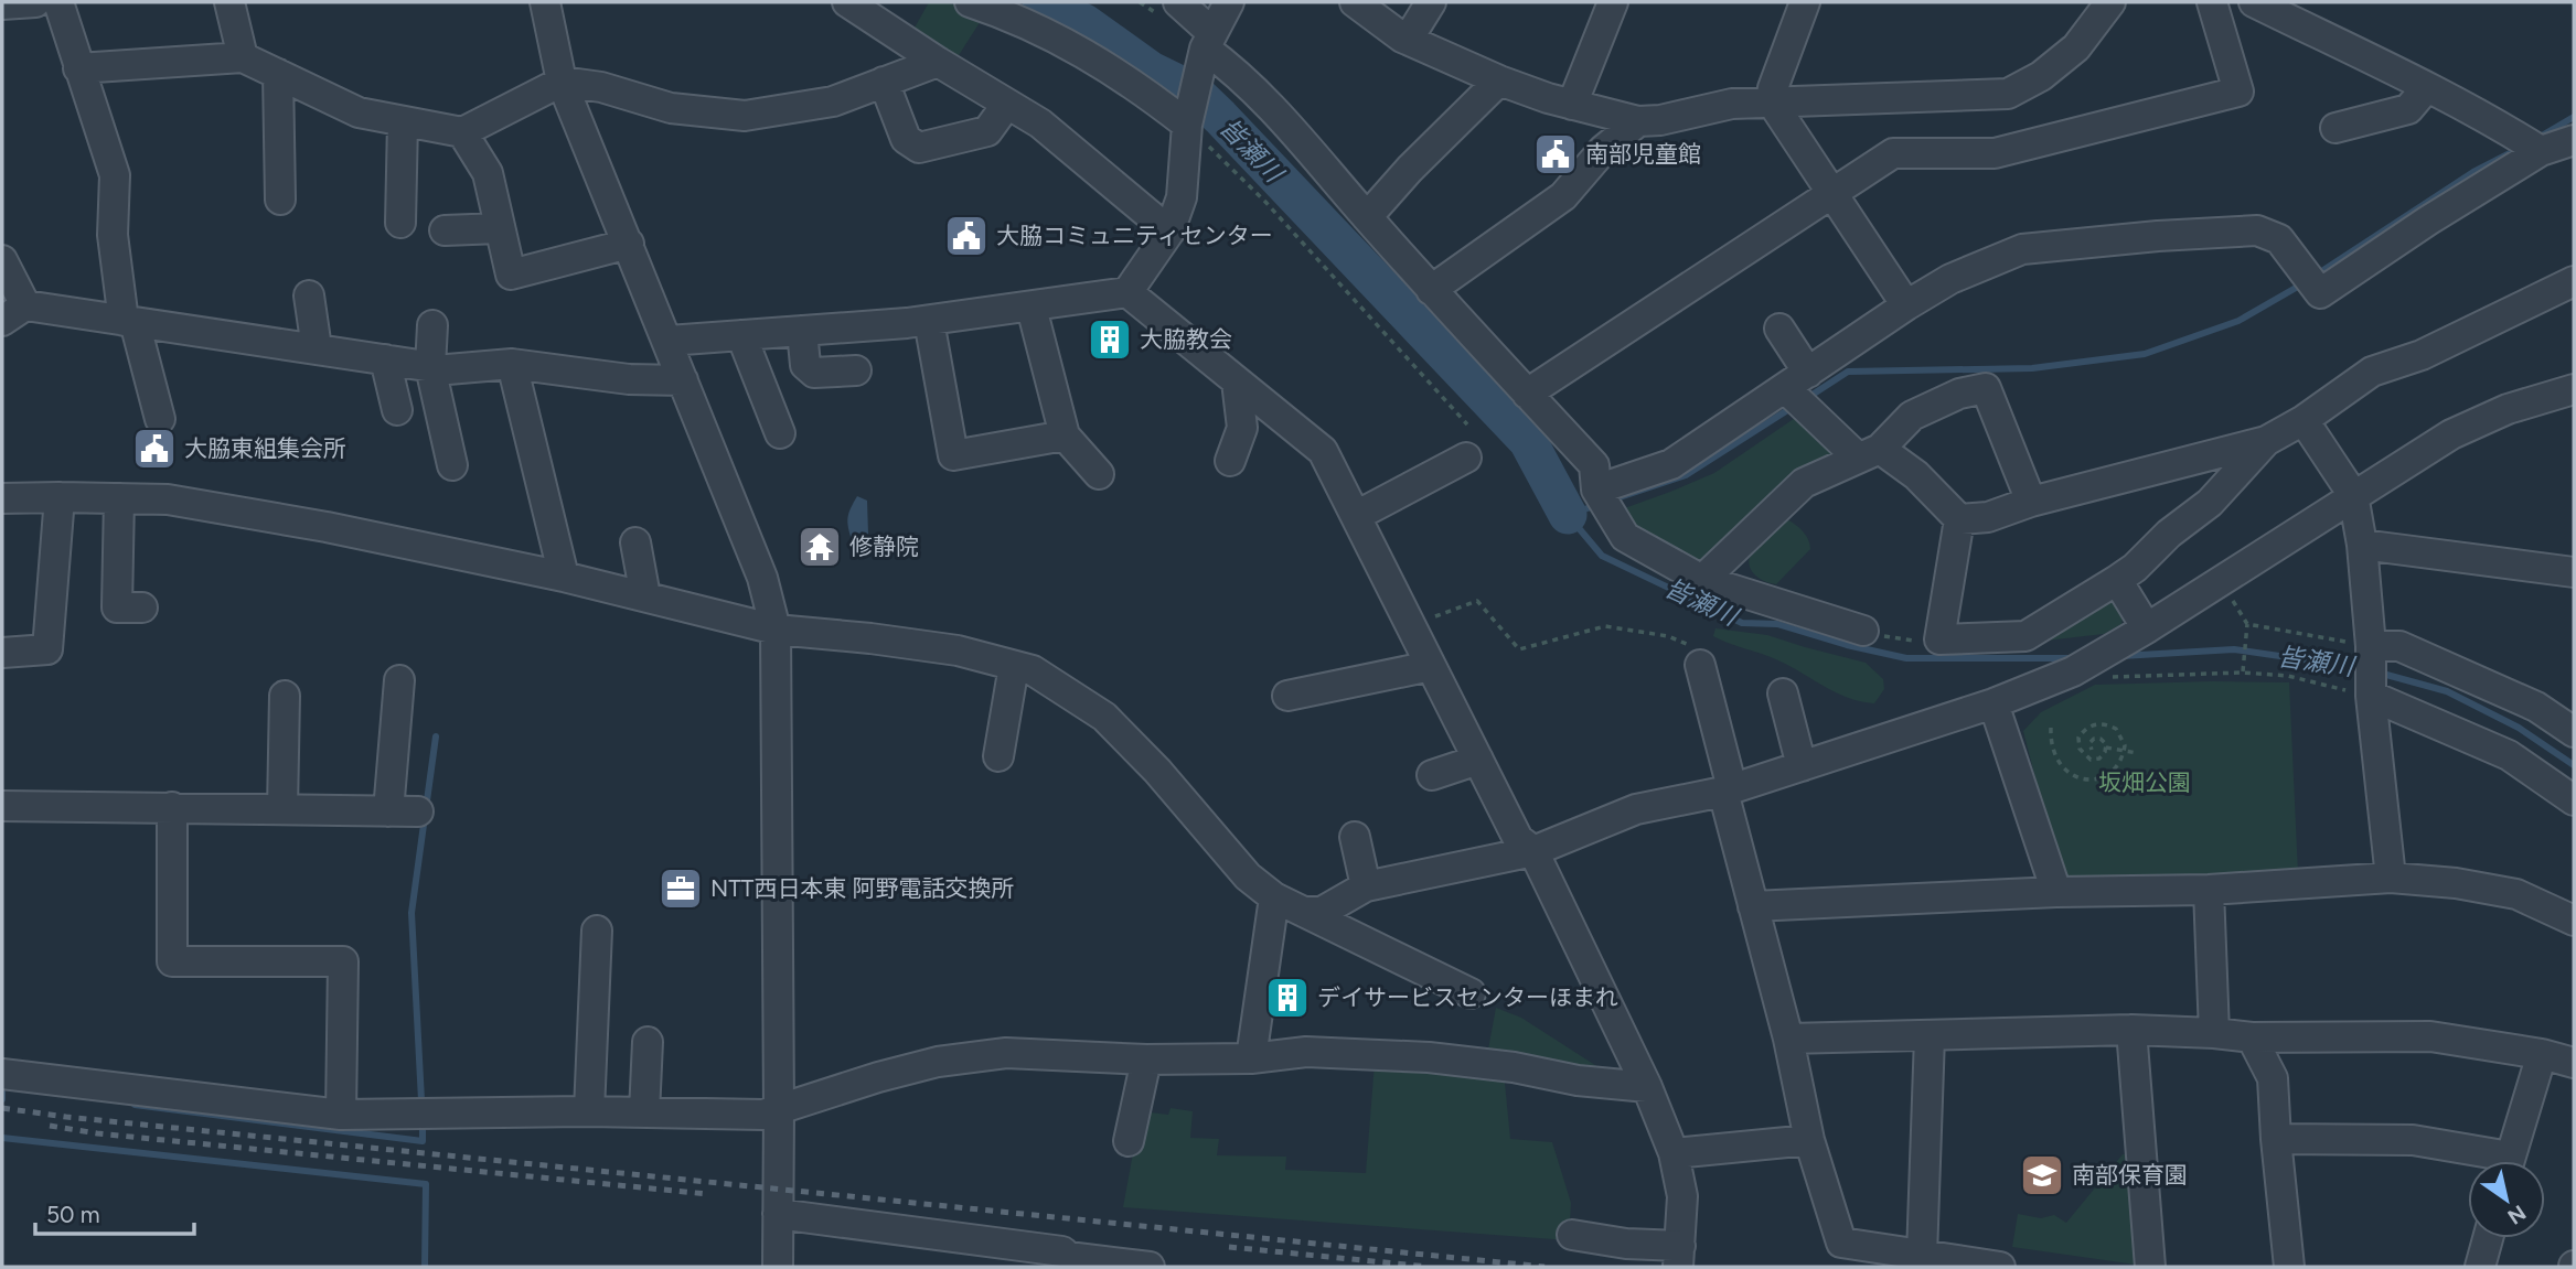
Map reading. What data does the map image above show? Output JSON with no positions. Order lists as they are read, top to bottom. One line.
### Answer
{"water":["皆瀬川"],"parks":["坂畑公園"],"places":{"public building":["南部児童館","大脇コミュニティセンター","大脇東組集会所"],"building":["大脇教会","デイサービスセンターほまれ"],"temple":["修静院"],"office":["NTT西日本東 阿野電話交換所"],"school or university":["南部保育園"]},"scale_bar":"50 m","north":"bottom right"}
